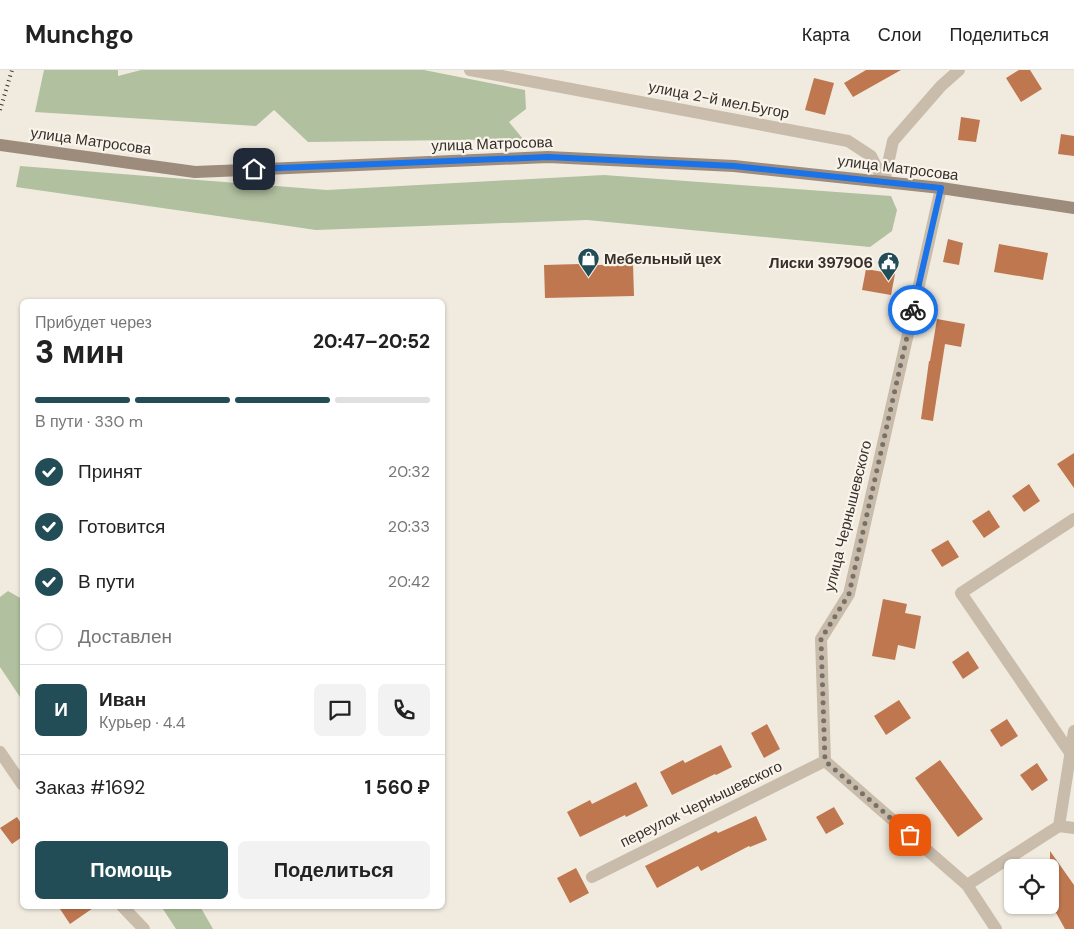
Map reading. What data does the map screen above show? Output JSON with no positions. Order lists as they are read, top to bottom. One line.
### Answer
{"streets":{"main road":["улица Матросова"],"street":["улица 2-й мел.Бугор","улица Чернышевского","переулок Чернышевского"]},"crossings":[["улица 2-й мел.Бугор","улица Матросова"],["улица Матросова","улица Чернышевского"],["улица Чернышевского","переулок Чернышевского"]],"places":{"shop":["Мебельный цех"],"public building":["Лиски 397906"]},"page":{"header":"Munchgo","nav":["Карта","Слои","Поделиться"],"heading":["3 мин","Прибудет через","20:47–20:52"],"panel":["Иван","Курьер · 4.4","Заказ #1692","1 560 ₽"],"bar":"В пути · 330 m","list":[["Принят","20:32"],["Готовится","20:33"],["В пути","20:42"],"Доставлен"],"round":"И","buttons":["Помощь","Поделиться"]}}
